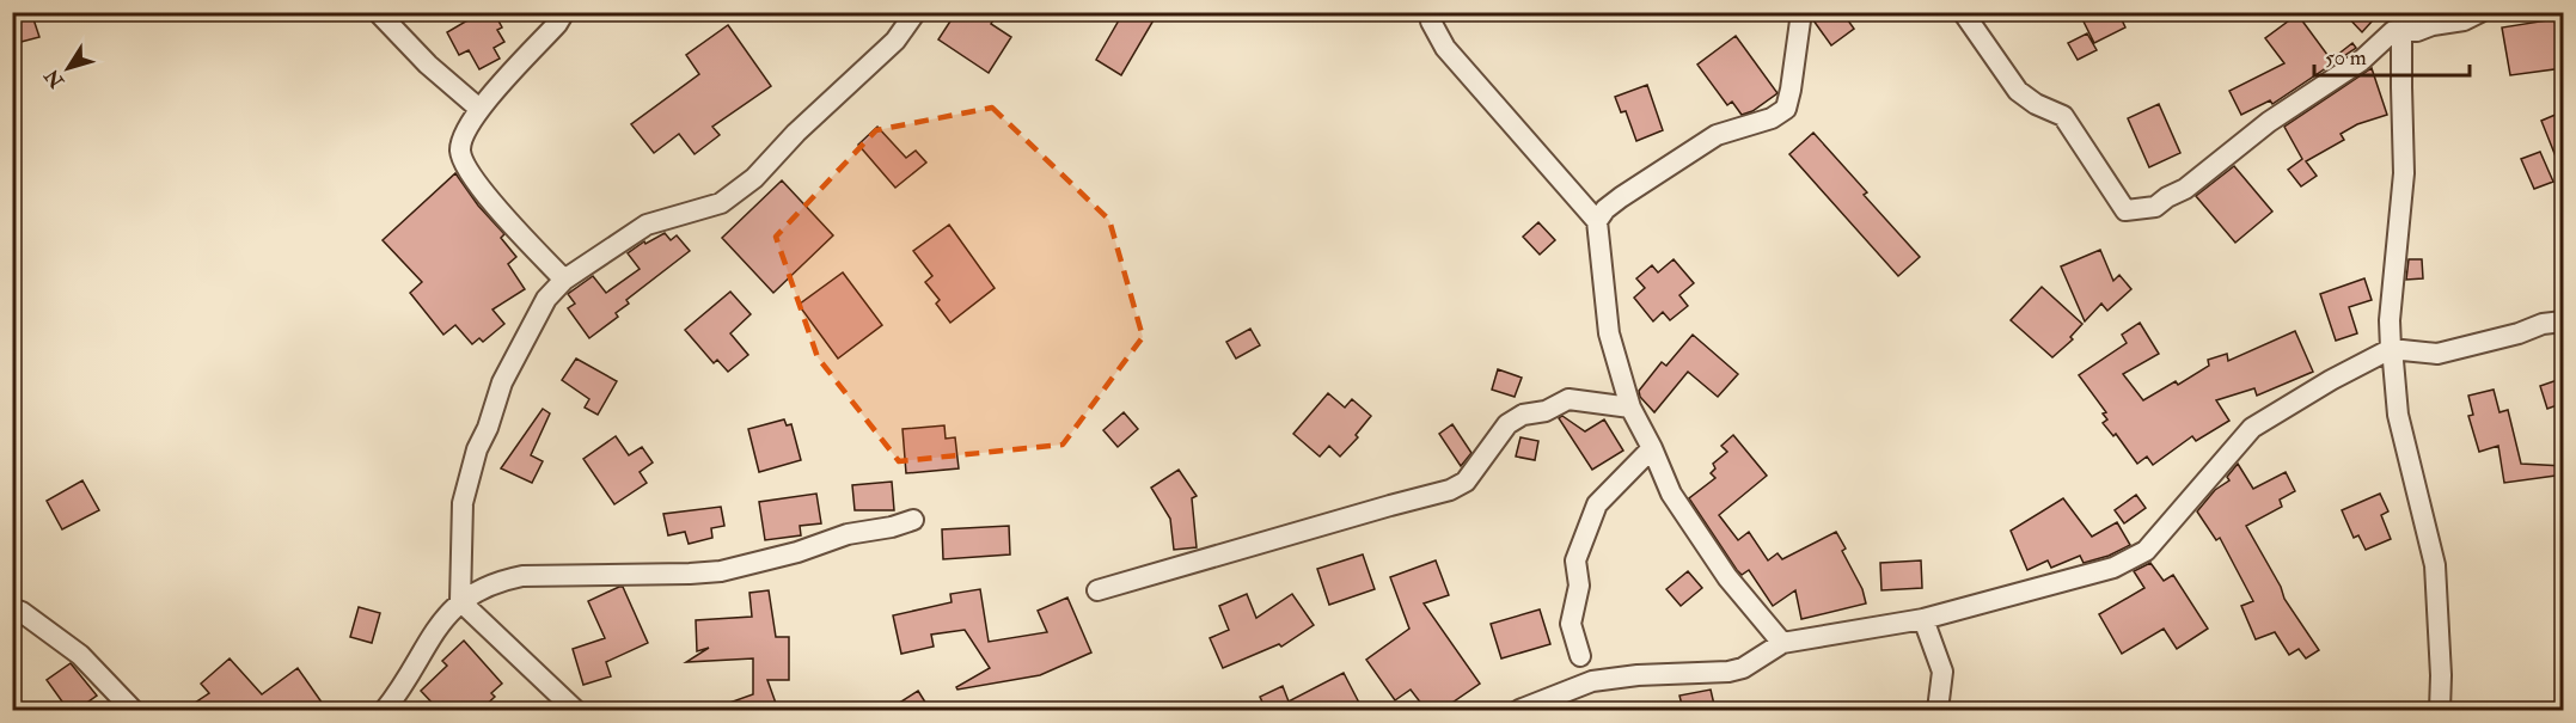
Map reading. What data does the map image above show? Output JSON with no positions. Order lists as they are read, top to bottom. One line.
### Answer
{"scale_bar":"50 m","north":"bottom left"}
